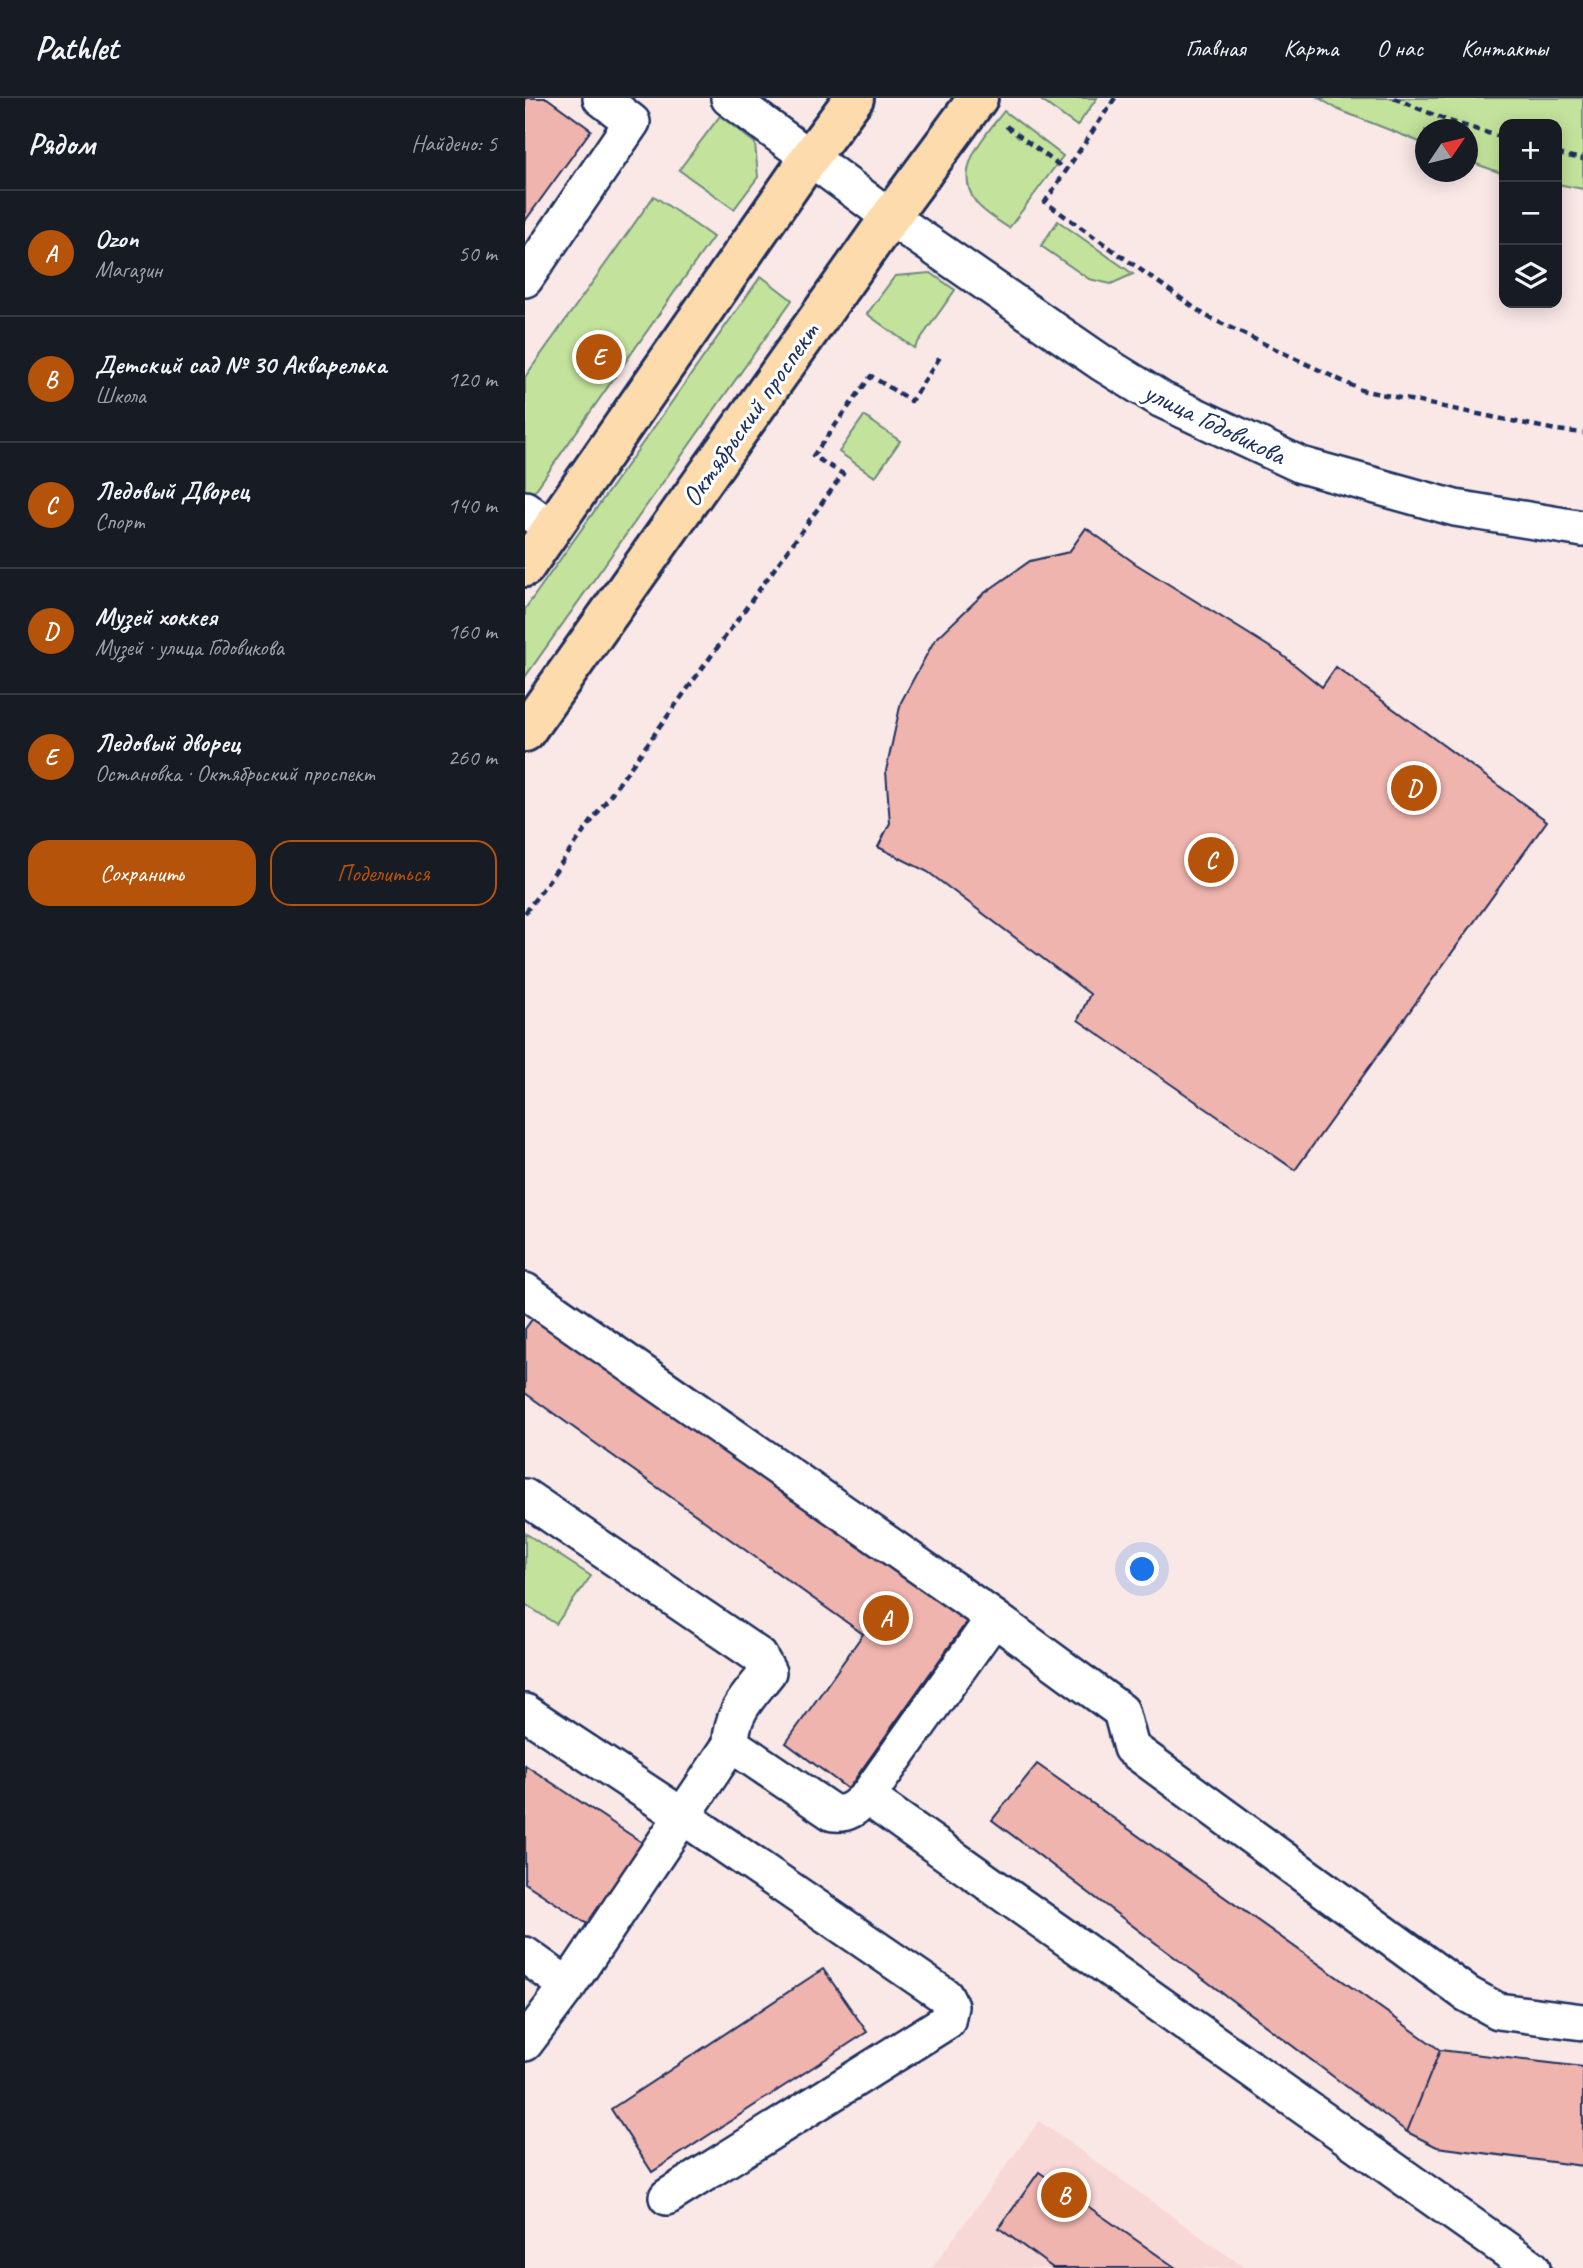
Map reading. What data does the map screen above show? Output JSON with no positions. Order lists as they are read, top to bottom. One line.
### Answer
{"streets":{"main road":["Октябрьский проспект"],"street":["улица Годовикова"]},"crossings":[["Октябрьский проспект","улица Годовикова"]],"north":"top right","page":{"header":"Pathlet","nav":["Главная","Карта","О нас","Контакты"],"heading":["Рядом","Найдено: 5"],"map_buttons":["+","−"],"list":[{"mark":"A","name":"Ozon","note":"Магазин","value":"50 m"},{"mark":"B","name":"Детский сад № 30 Акварелька","note":"Школа","value":"120 m"},{"mark":"C","name":"Ледовый Дворец","note":"Спорт","value":"140 m"},{"mark":"D","name":"Музей хоккея","note":"Музей · улица Годовикова","value":"160 m"},{"mark":"E","name":"Ледовый дворец","note":"Остановка · Октябрьский проспект","value":"260 m"}],"pins":["E","D","C","A","B"],"buttons":["Сохранить","Поделиться"]}}
